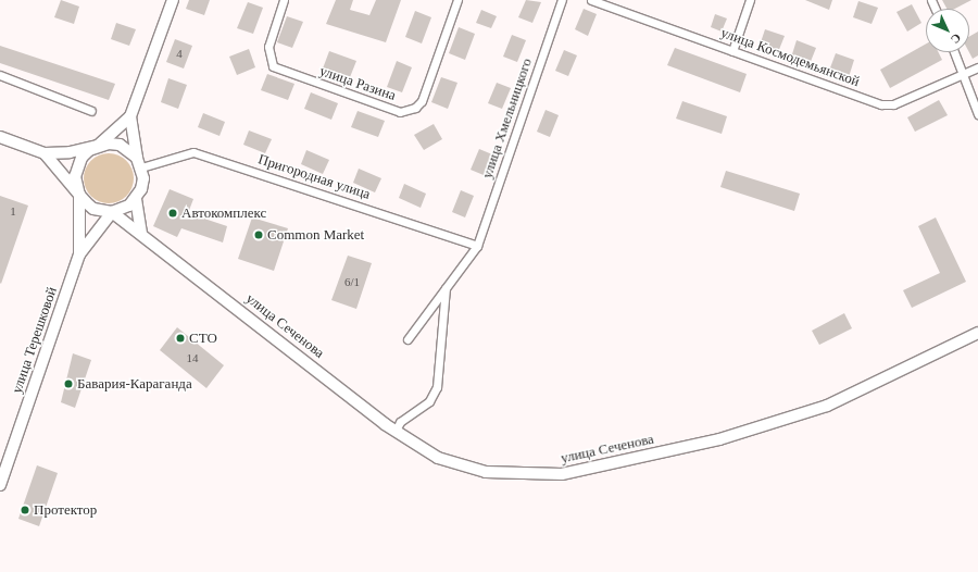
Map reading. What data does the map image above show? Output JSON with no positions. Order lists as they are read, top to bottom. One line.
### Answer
{"streets":{"street":["улица Космодемьянской","улица Разина","улица Хмельницкого","Пригородная улица","улица Сеченова","улица Терешковой"]},"crossings":[["улица Хмельницкого","Пригородная улица"],["Пригородная улица","улица Сеченова"],["Пригородная улица","улица Терешковой"],["улица Сеченова","улица Терешковой"]],"places":["Автокомплекс","Common Market","СТО","Бавария-Караганда","Протектор"],"house_numbers":["4","1","6/1","14"],"north":"bottom right"}
